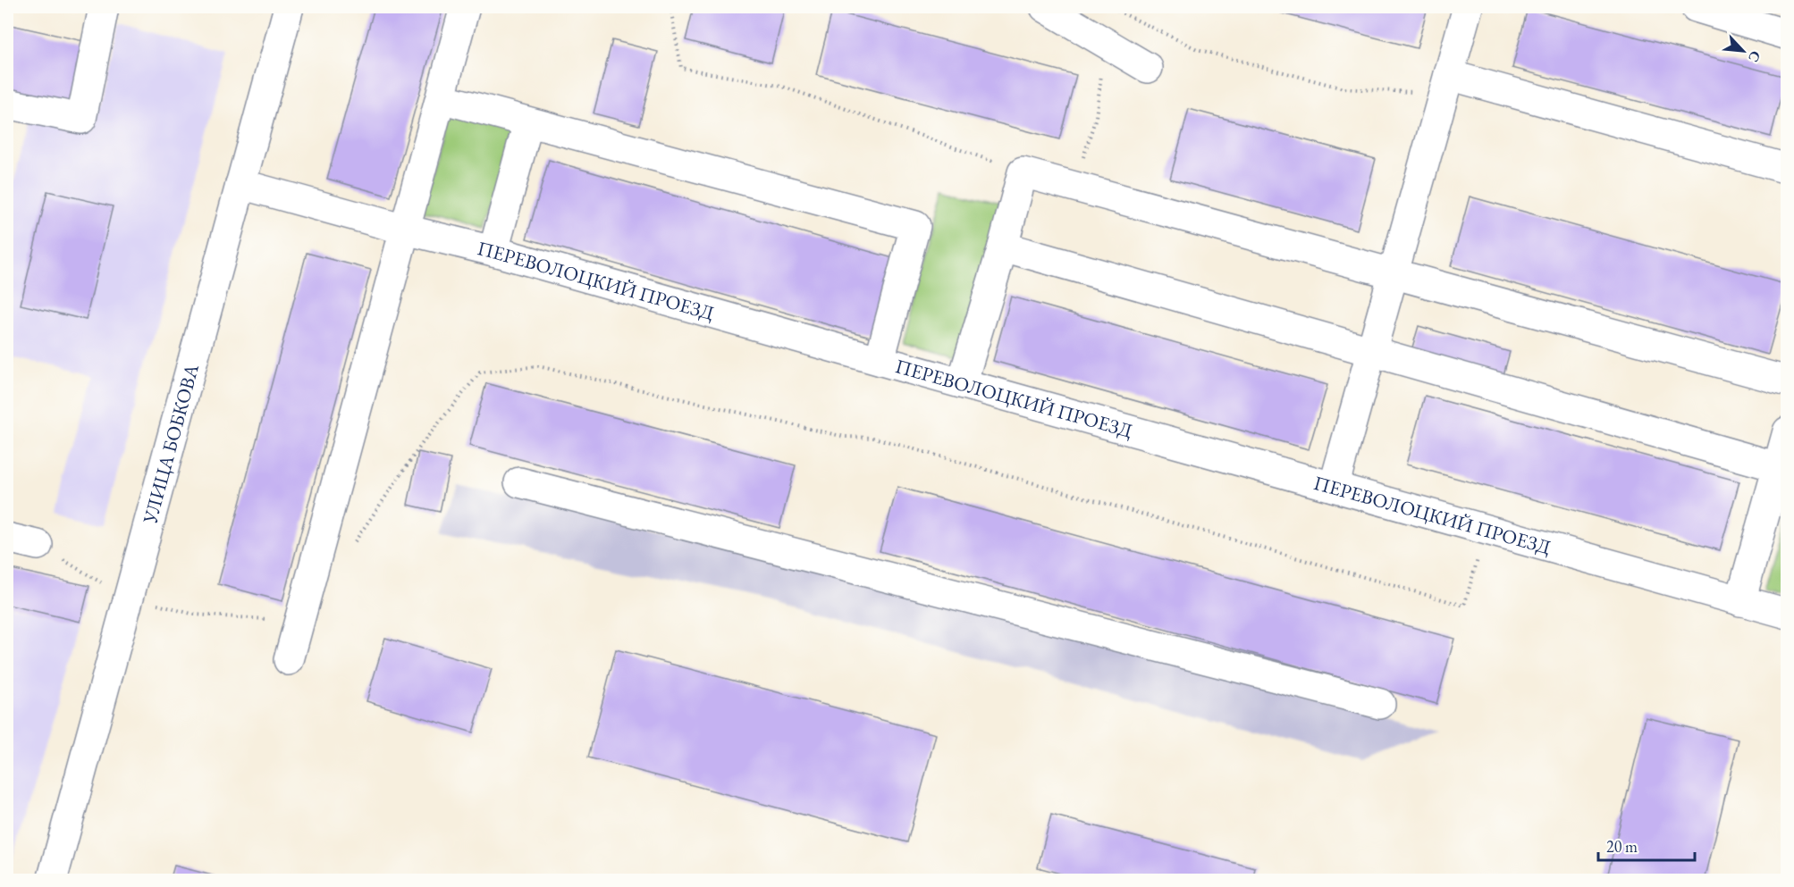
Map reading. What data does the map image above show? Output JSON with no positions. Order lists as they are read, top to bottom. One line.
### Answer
{"streets":{"street":["ПЕРЕВОЛОЦКИЙ ПРОЕЗД","УЛИЦА БОБКОВА"]},"crossings":[["ПЕРЕВОЛОЦКИЙ ПРОЕЗД","УЛИЦА БОБКОВА"]],"scale_bar":"20 m","north":"bottom right"}
